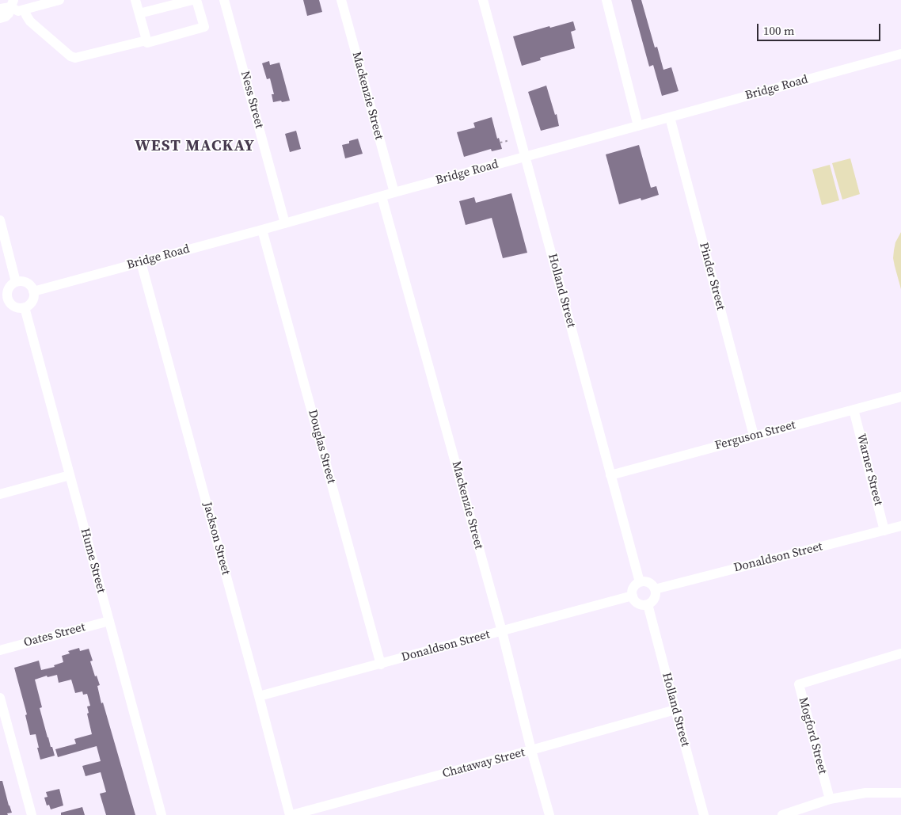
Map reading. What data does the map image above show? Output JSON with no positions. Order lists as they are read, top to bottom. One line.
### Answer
{"streets":{"street":["Bridge Road","Mackenzie Street","Ness Street","Pinder Street","Holland Street","Ferguson Street","Douglas Street","Warner Street","Jackson Street","Donaldson Street","Hume Street","Oates Street","Mogford Street","Chataway Street"]},"crossings":[["Bridge Road","Mackenzie Street"],["Bridge Road","Ness Street"],["Bridge Road","Pinder Street"],["Bridge Road","Holland Street"],["Bridge Road","Douglas Street"],["Bridge Road","Jackson Street"],["Bridge Road","Hume Street"],["Mackenzie Street","Donaldson Street"],["Mackenzie Street","Chataway Street"],["Pinder Street","Ferguson Street"],["Holland Street","Ferguson Street"],["Holland Street","Donaldson Street"],["Holland Street","Chataway Street"],["Ferguson Street","Warner Street"],["Douglas Street","Donaldson Street"],["Warner Street","Donaldson Street"],["Jackson Street","Donaldson Street"],["Jackson Street","Chataway Street"],["Hume Street","Oates Street"]],"districts":["WEST MACKAY"],"scale_bar":"100 m"}
